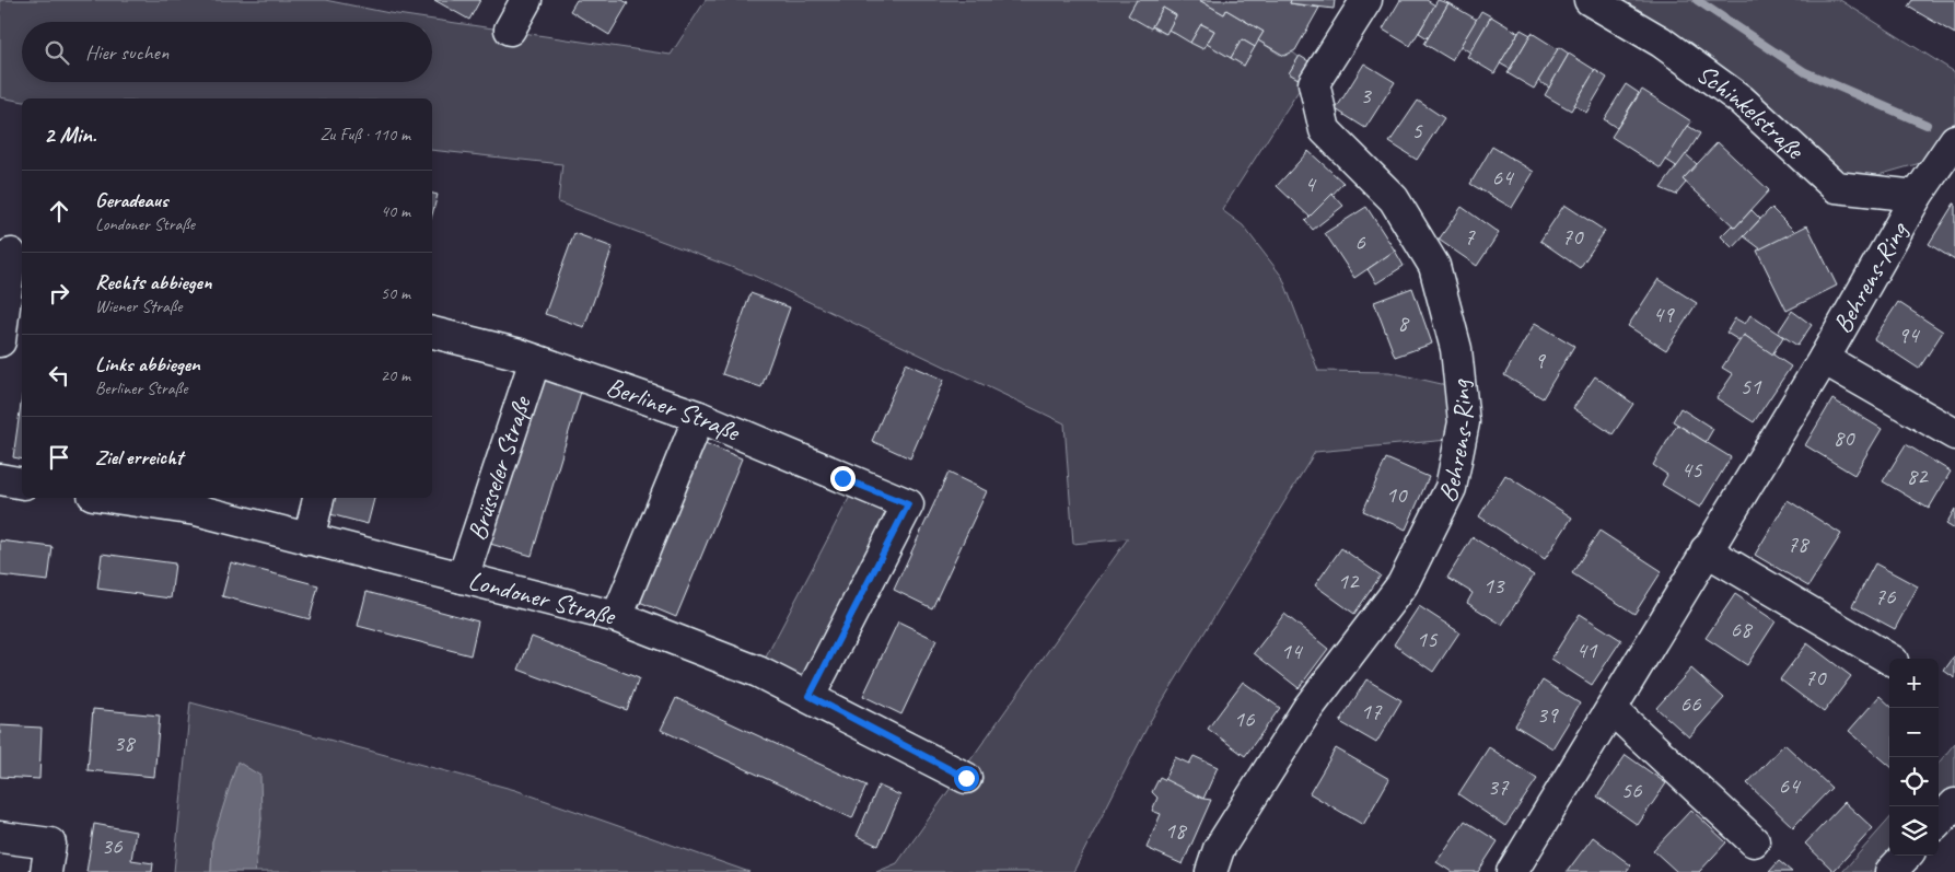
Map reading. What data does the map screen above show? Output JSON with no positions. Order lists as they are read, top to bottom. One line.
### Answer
{"streets":{"street":["Schinkelstraße","Behrens-Ring","Berliner Straße","Brüsseler Straße","Londoner Straße"]},"crossings":[["Schinkelstraße","Behrens-Ring"],["Berliner Straße","Brüsseler Straße"],["Berliner Straße","Londoner Straße"],["Brüsseler Straße","Londoner Straße"]],"house_numbers":["3","5","64","4","7","70","6","49","8","94","9","51","80","45","82","10","78","12","13","76","68","15","41","14","70","66","17","39","16","38","64","37","56","18","36"],"page":{"search":"Hier suchen","heading":["2 Min.","Zu Fuß · 110 m"],"list":[["Geradeaus","Londoner Straße","40 m"],["Rechts abbiegen","Wiener Straße","50 m"],["Links abbiegen","Berliner Straße","20 m"],"Ziel erreicht"],"map_buttons":["+","−"]}}
